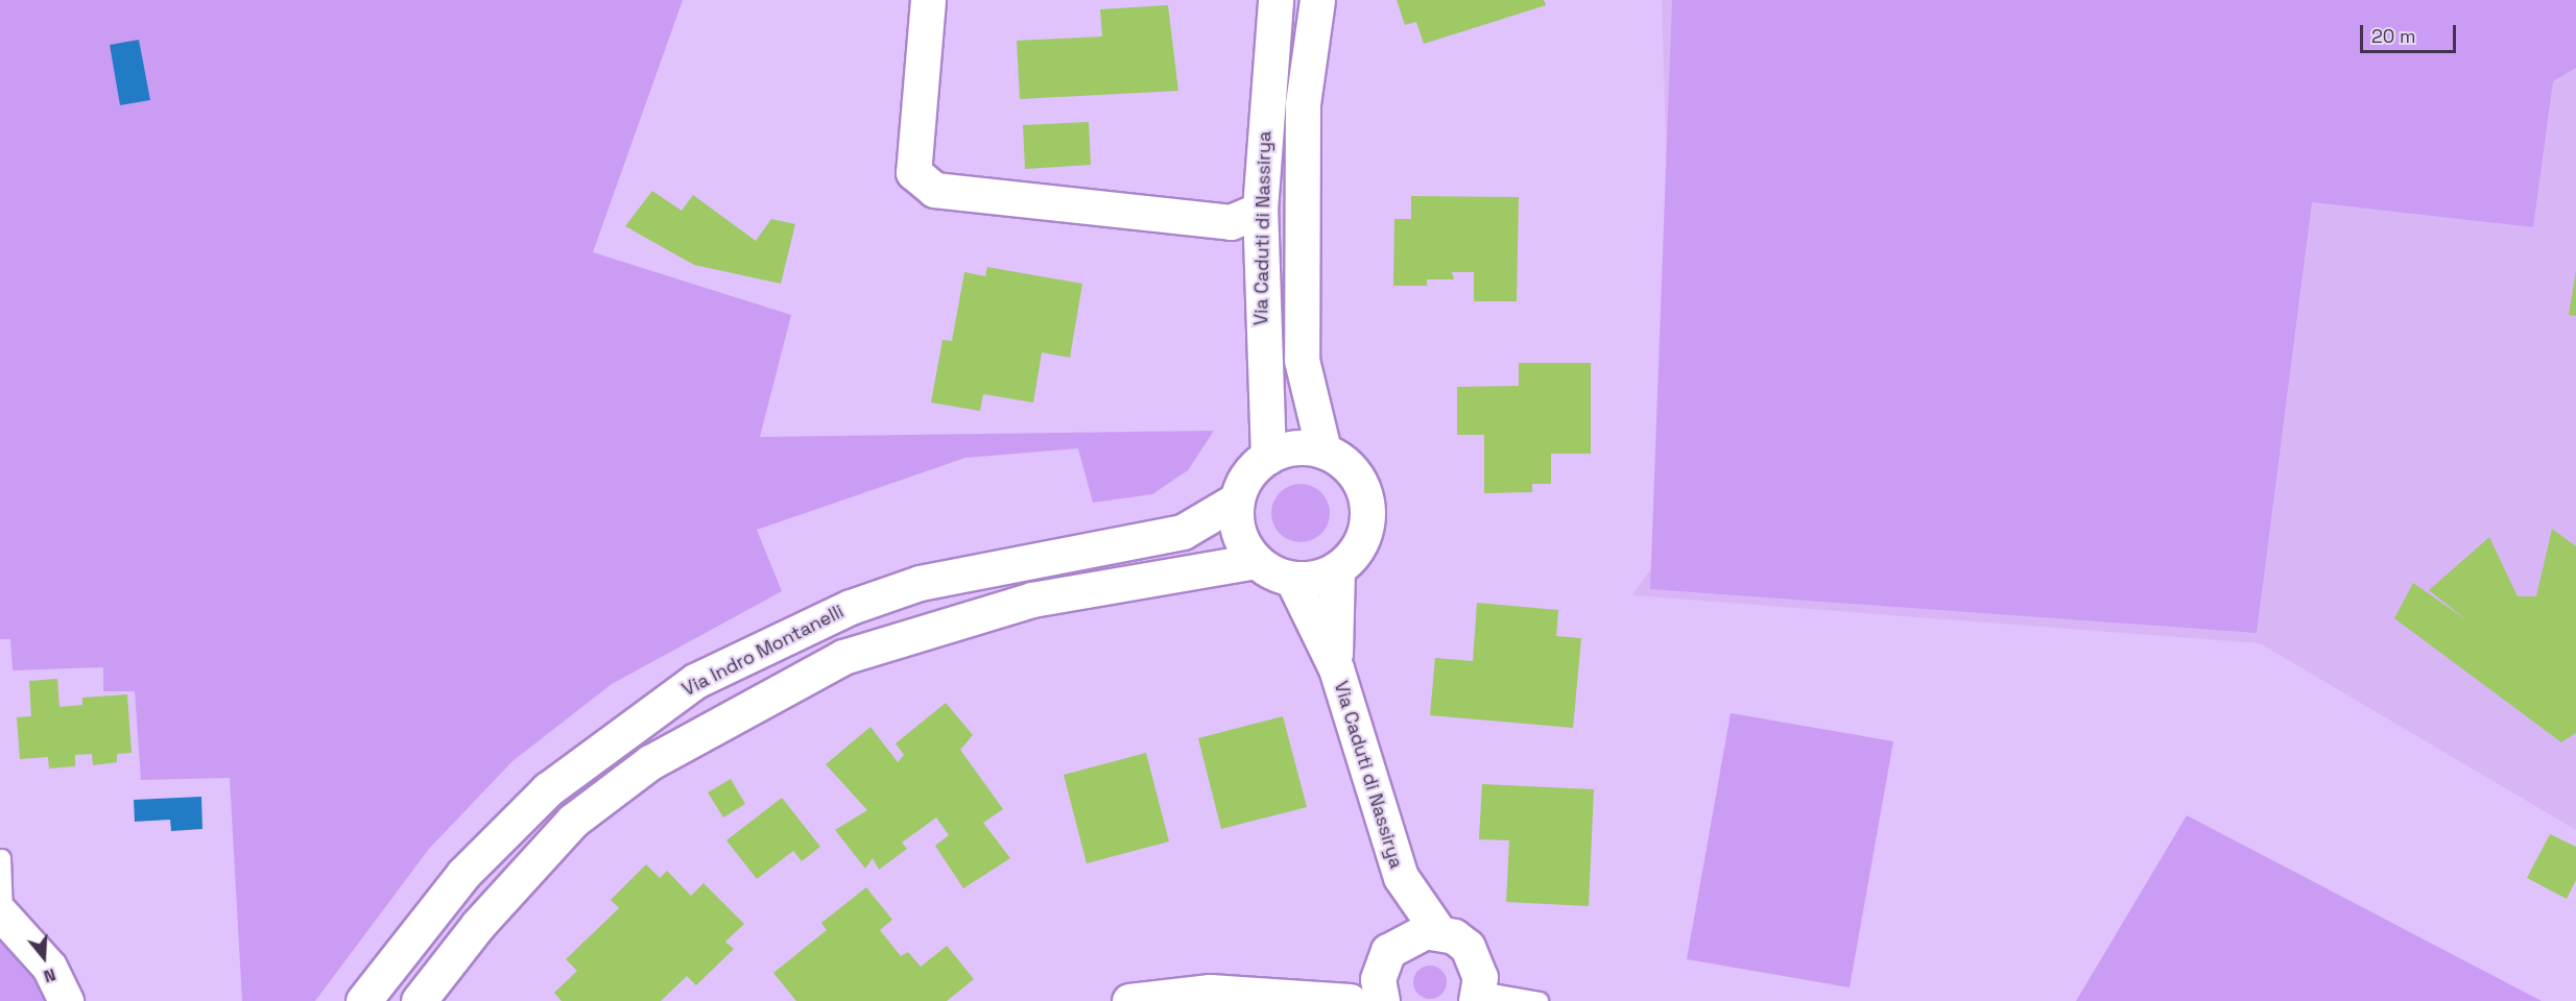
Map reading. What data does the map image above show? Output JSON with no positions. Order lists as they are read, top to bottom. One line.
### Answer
{"streets":{"street":["Via Caduti di Nassirya","Via Indro Montanelli"]},"crossings":[["Via Caduti di Nassirya","Via Indro Montanelli"]],"scale_bar":"20 m","north":"bottom"}
